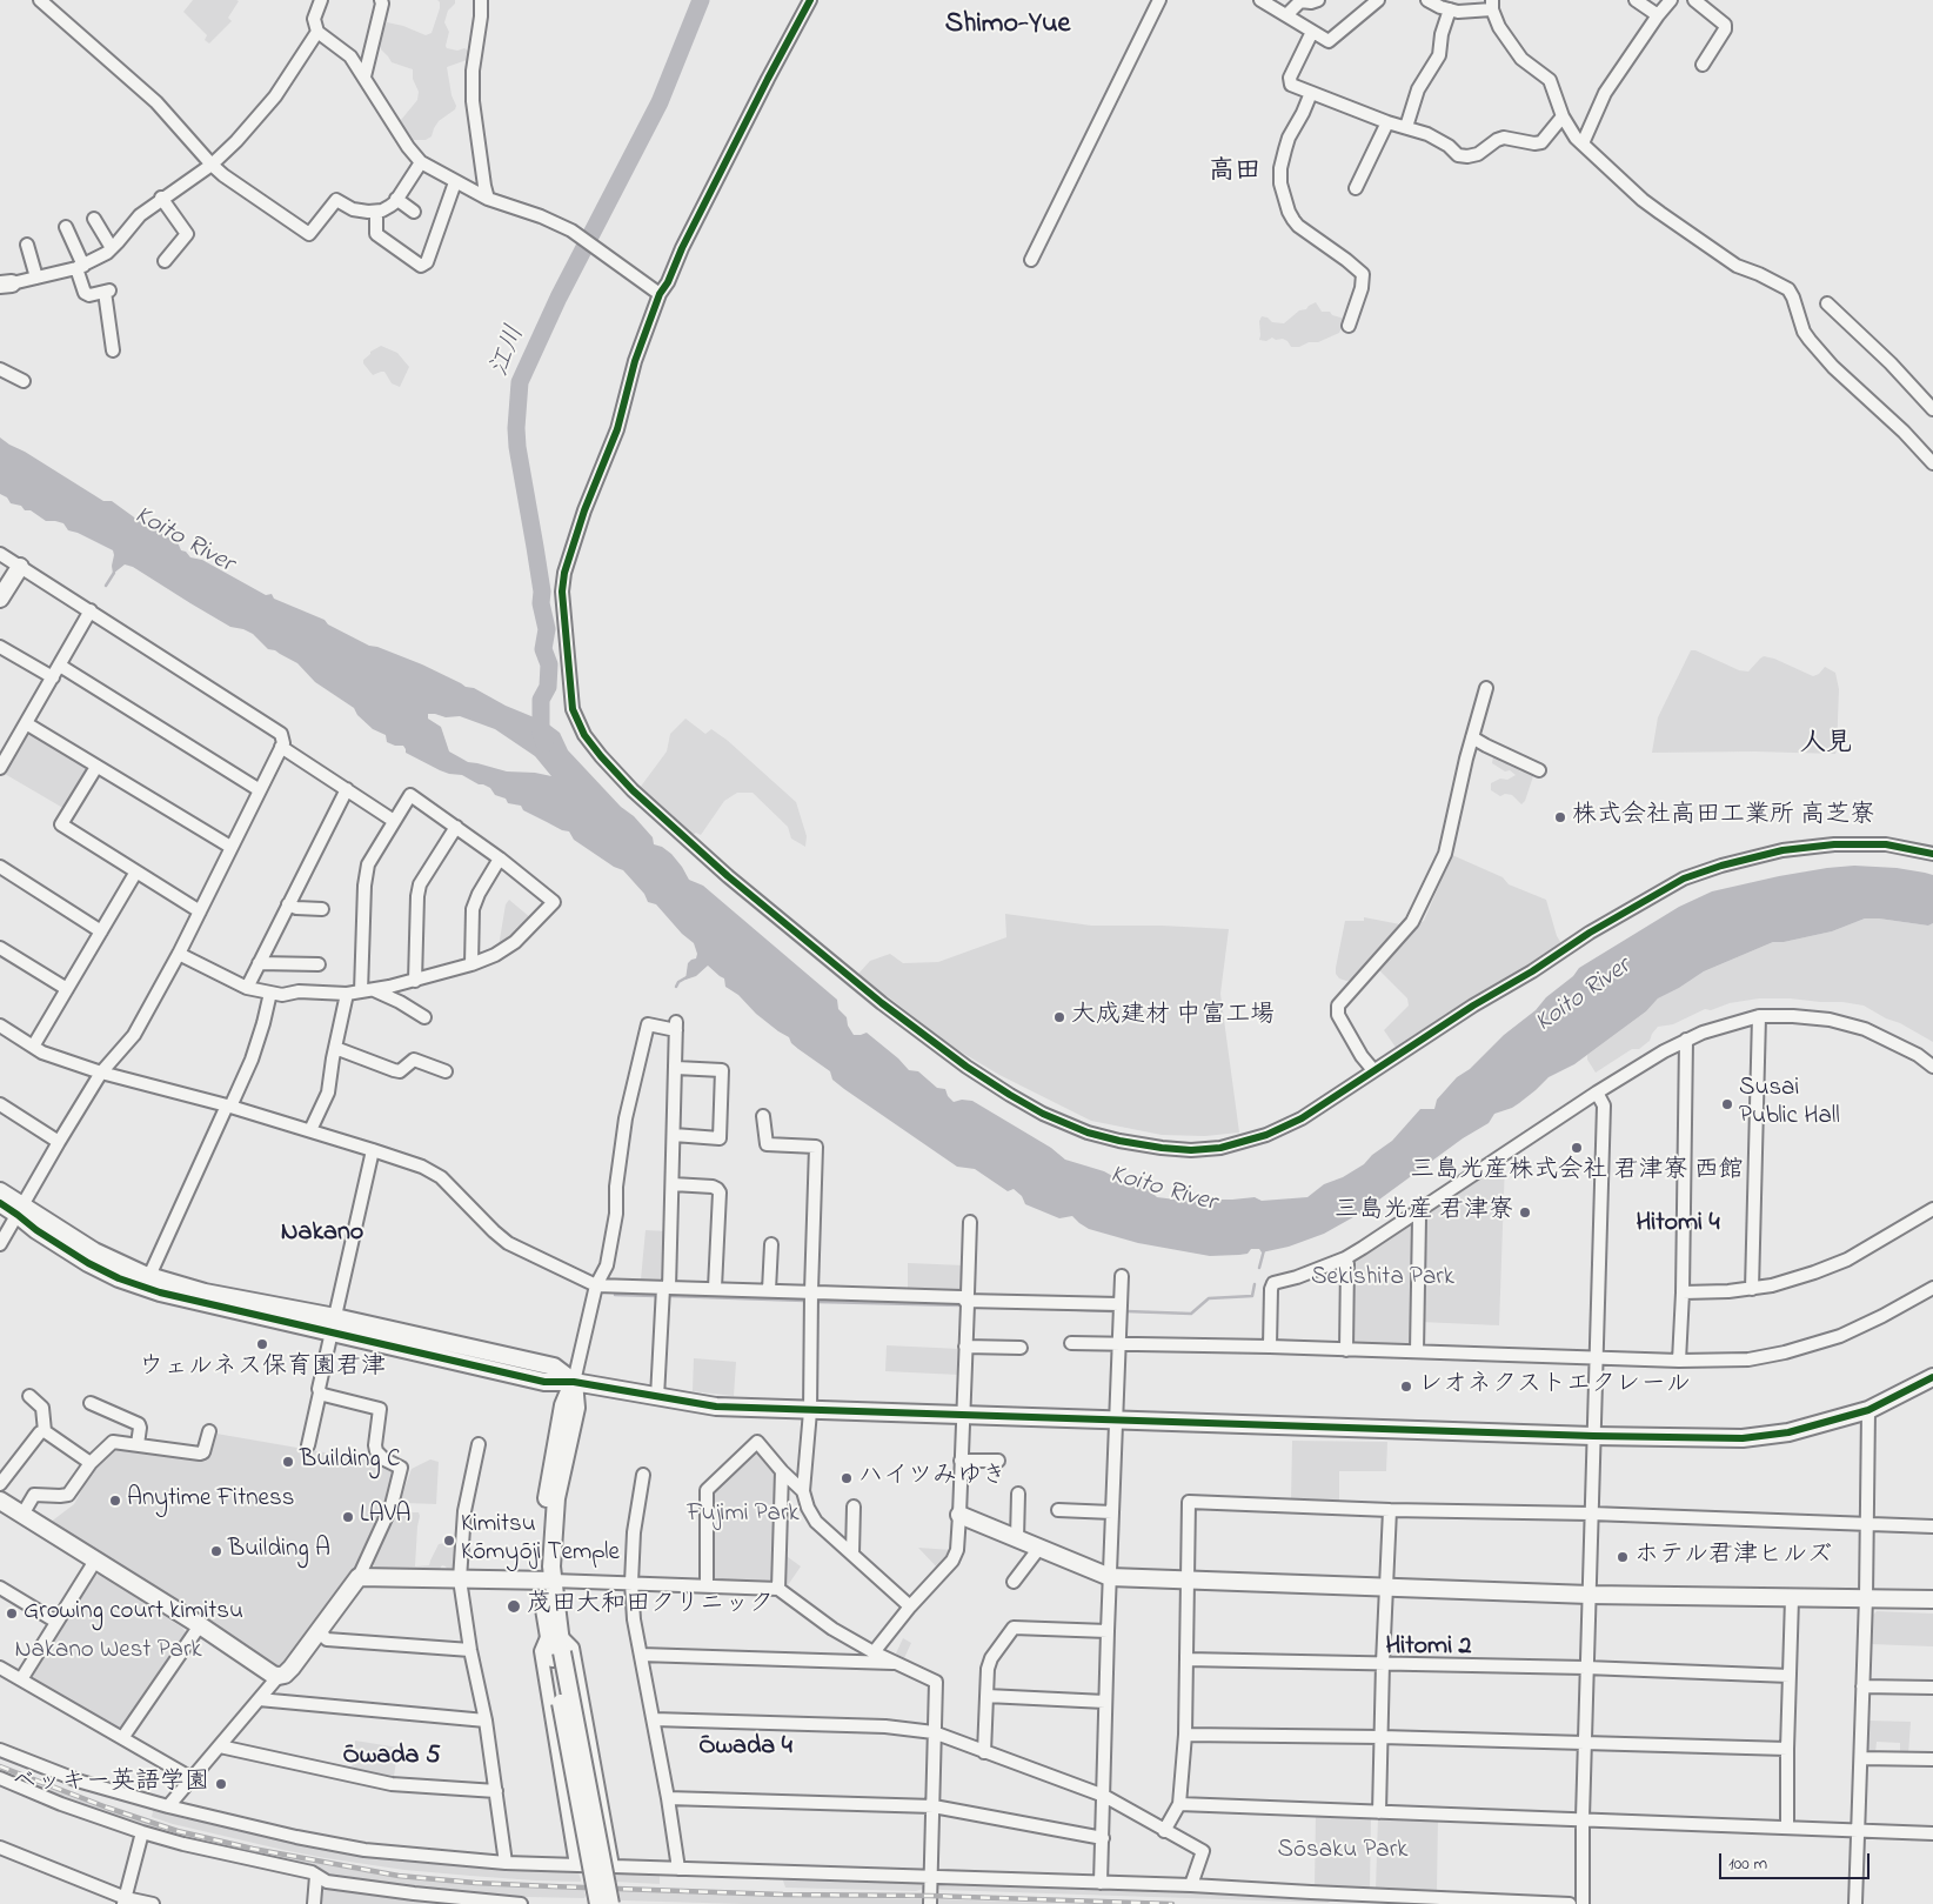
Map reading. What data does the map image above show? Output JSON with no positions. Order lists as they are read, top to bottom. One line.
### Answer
{"districts":["Shimo-Yue","高田","人見","Hitomi 4","Nakano","Hitomi 2","Ōwada 4","Ōwada 5"],"water":["江川","Koito River"],"parks":["Sekishita Park","Fujimi Park","Nakano West Park","Sōsaku Park"],"places":["株式会社高田工業所 高芝寮","大成建材 中富工場","Susai Public Hall","三島光産株式会社 君津寮 西館","三島光産 君津寮","ウェルネス保育園君津","レオネクストエクレール","Building C","ハイツみゆき","Anytime Fitness","LAVA","Kimitsu Kōmyōji Temple","Building A","ホテル君津ヒルズ","茂田大和田クリニック","Growing court kimitsu","ベッキー英語学園"],"scale_bar":"100 m"}
